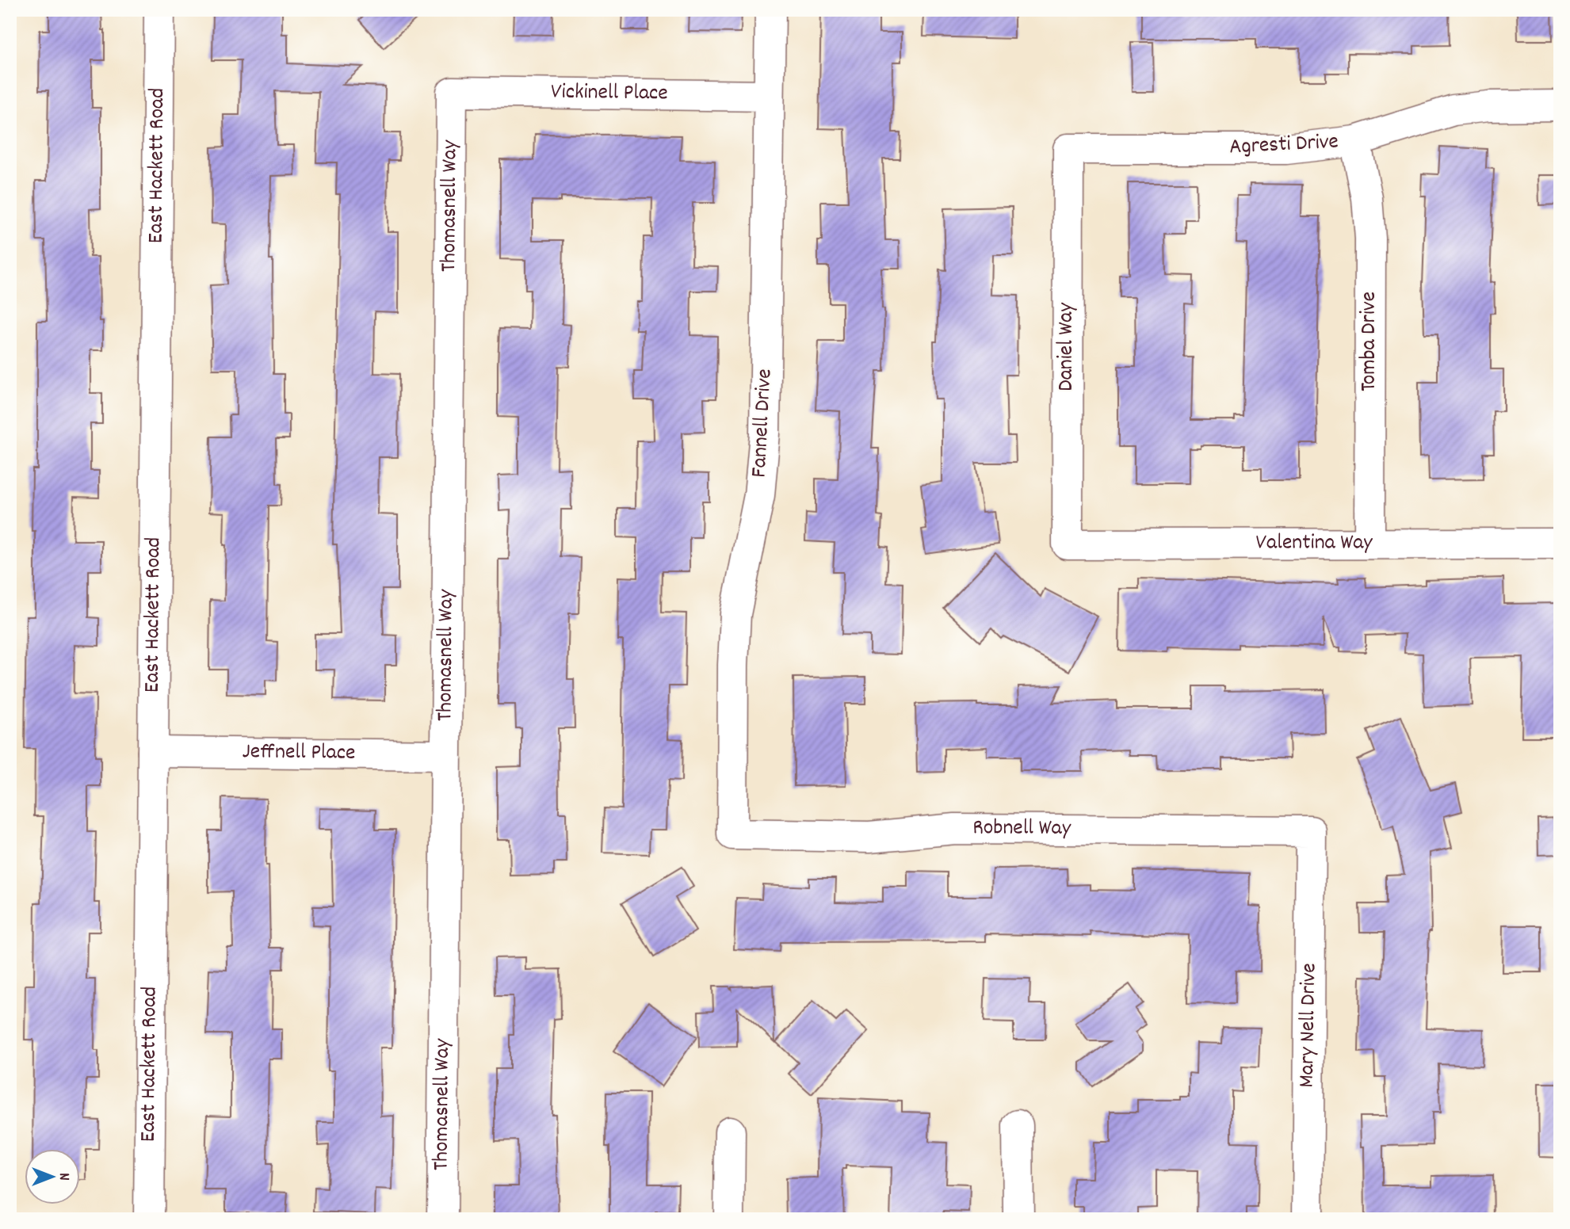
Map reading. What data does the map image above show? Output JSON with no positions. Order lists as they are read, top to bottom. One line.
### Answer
{"streets":{"street":["Vickinell Place","Agresti Drive","East Hackett Road","Thomasnell Way","Tomba Drive","Daniel Way","Fannell Drive","Valentina Way","Jeffnell Place","Robnell Way","Mary Nell Drive"]},"crossings":[["Vickinell Place","Thomasnell Way"],["Vickinell Place","Fannell Drive"],["Agresti Drive","Tomba Drive"],["Agresti Drive","Daniel Way"],["East Hackett Road","Jeffnell Place"],["Thomasnell Way","Jeffnell Place"],["Tomba Drive","Valentina Way"],["Daniel Way","Valentina Way"],["Fannell Drive","Robnell Way"],["Robnell Way","Mary Nell Drive"]],"north":"right"}
